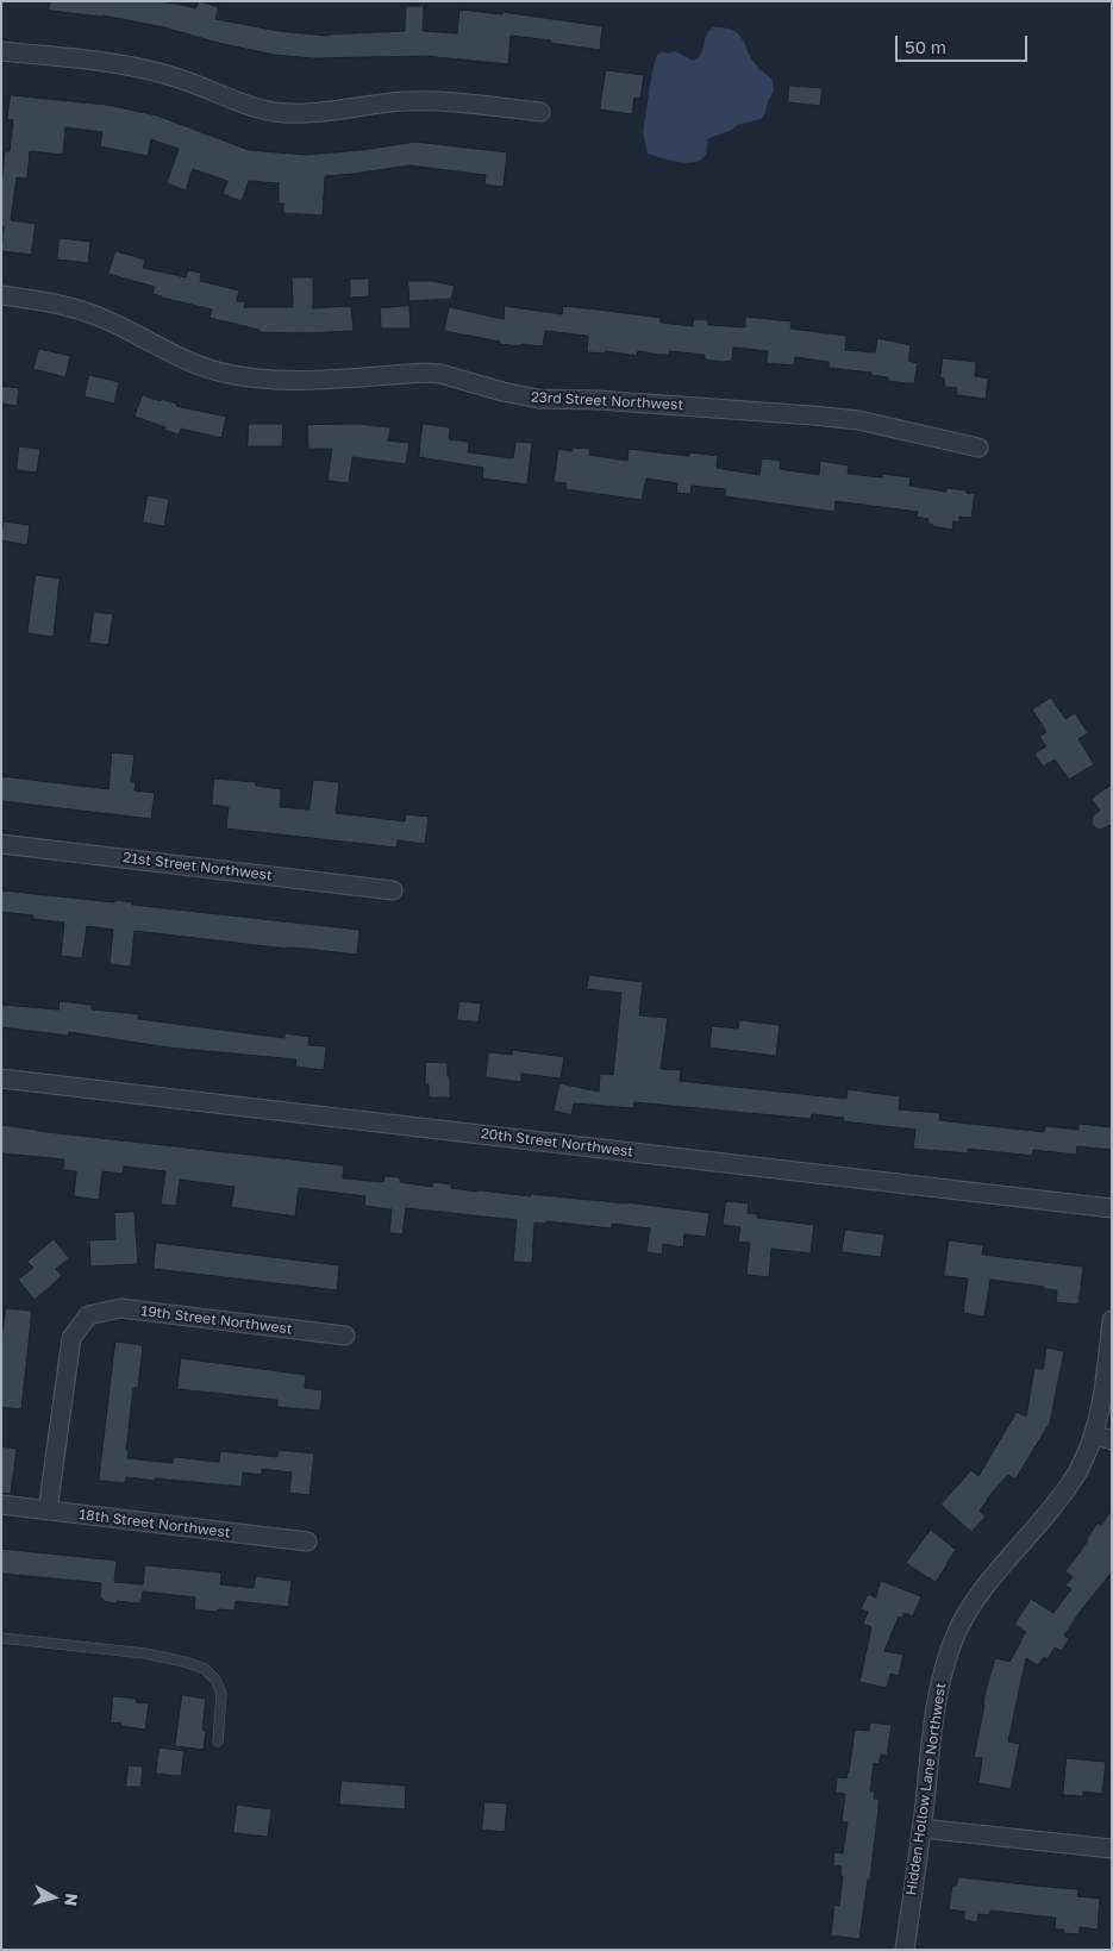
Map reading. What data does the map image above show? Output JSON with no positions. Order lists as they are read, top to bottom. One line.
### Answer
{"streets":{"street":["23rd Street Northwest","21st Street Northwest","20th Street Northwest","19th Street Northwest","18th Street Northwest","Hidden Hollow Lane Northwest"]},"crossings":[["19th Street Northwest","18th Street Northwest"]],"scale_bar":"50 m","north":"right"}
